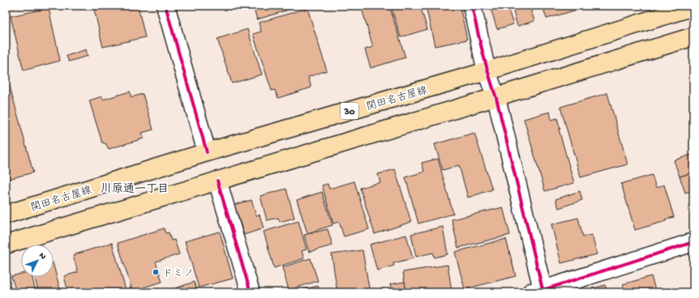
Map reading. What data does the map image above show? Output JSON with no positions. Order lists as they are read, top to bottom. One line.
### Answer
{"streets":{"main road":["関田名古屋線","30"]},"districts":["川原通一丁目"],"places":["ドミノ"],"north":"top right"}
